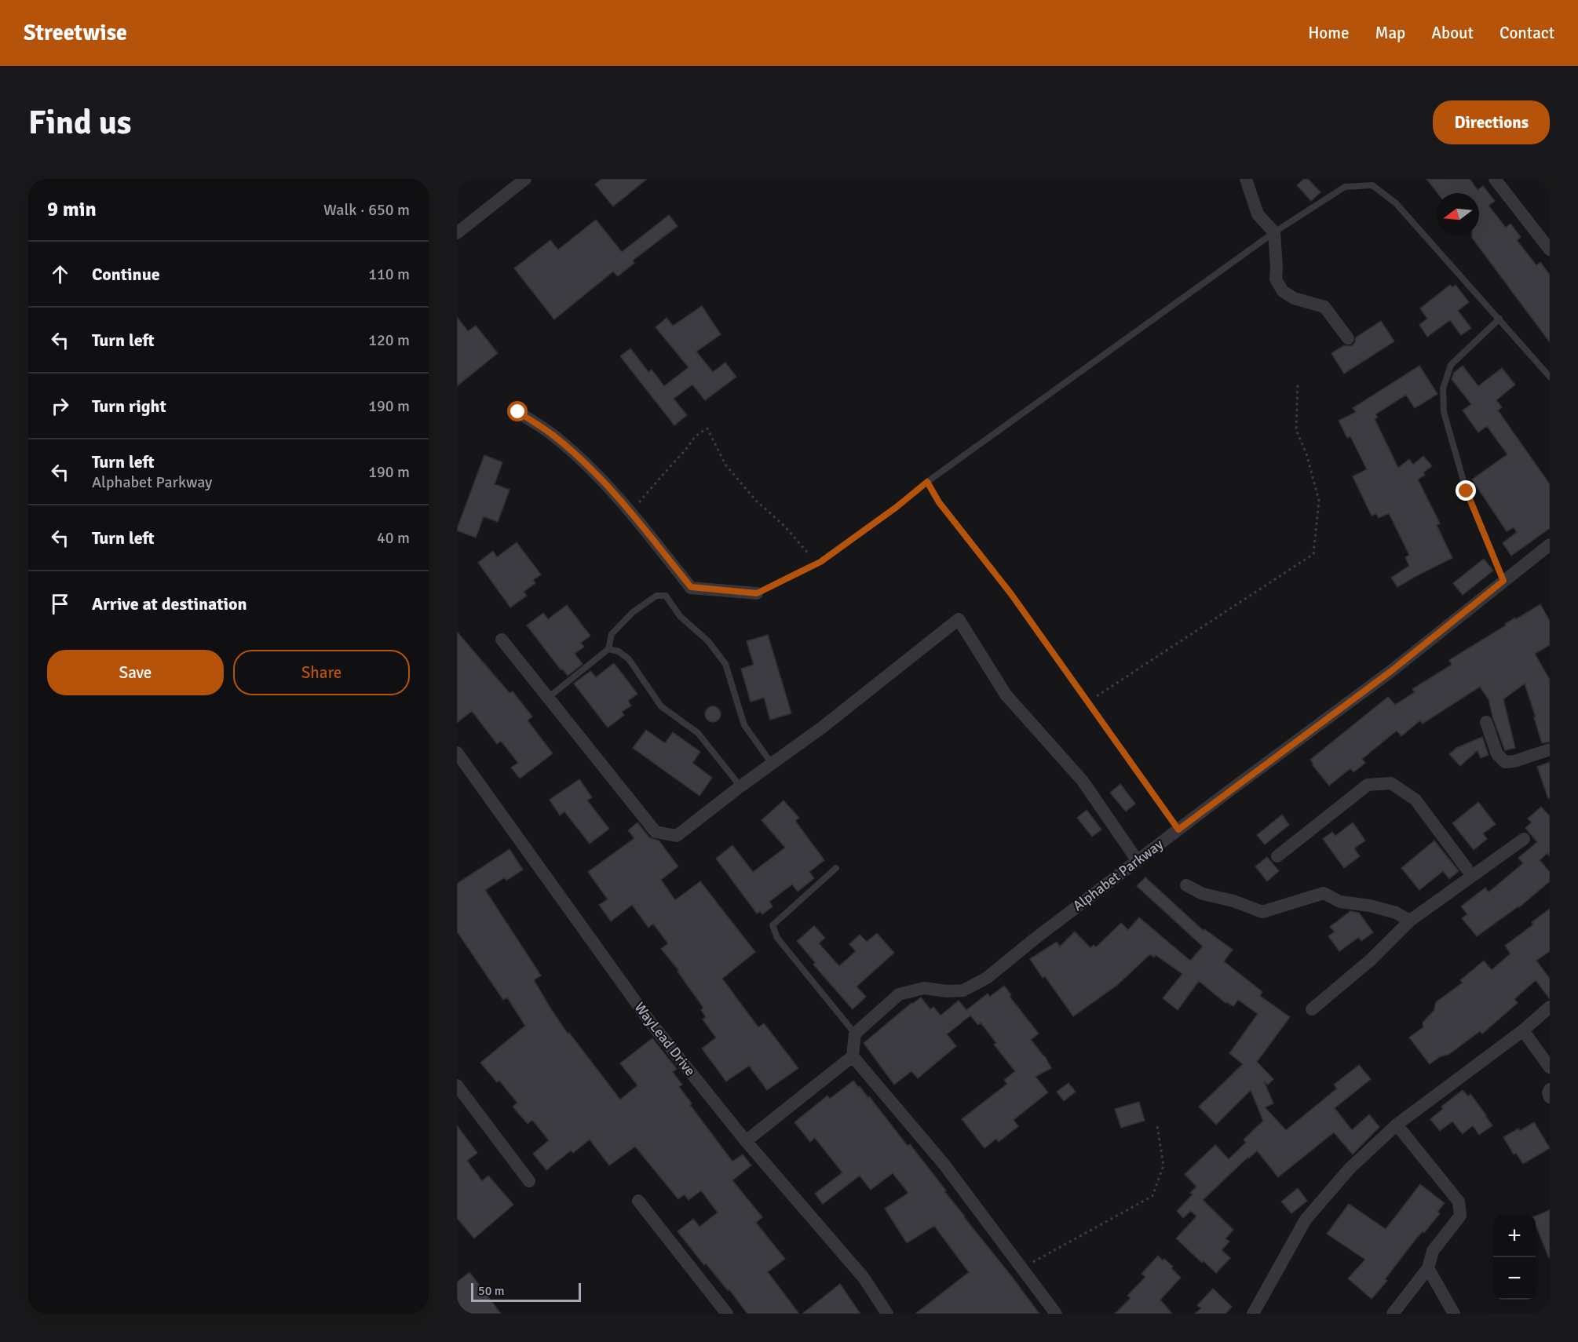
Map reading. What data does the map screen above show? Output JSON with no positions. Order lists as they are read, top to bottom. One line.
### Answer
{"streets":{"street":["Alphabet Parkway","WayLead Drive"]},"scale_bar":"50 m","north":"left","page":{"header":"Streetwise","nav":["Home","Map","About","Contact"],"buttons":["Directions",["Save","Share"]],"title":"Find us","heading":["9 min","Walk · 650 m"],"list":[["Continue","110 m"],["Turn left","120 m"],["Turn right","190 m"],["Turn left","Alphabet Parkway","190 m"],["Turn left","40 m"],"Arrive at destination"],"map_buttons":["+","−"],"scale":"50 m"}}
